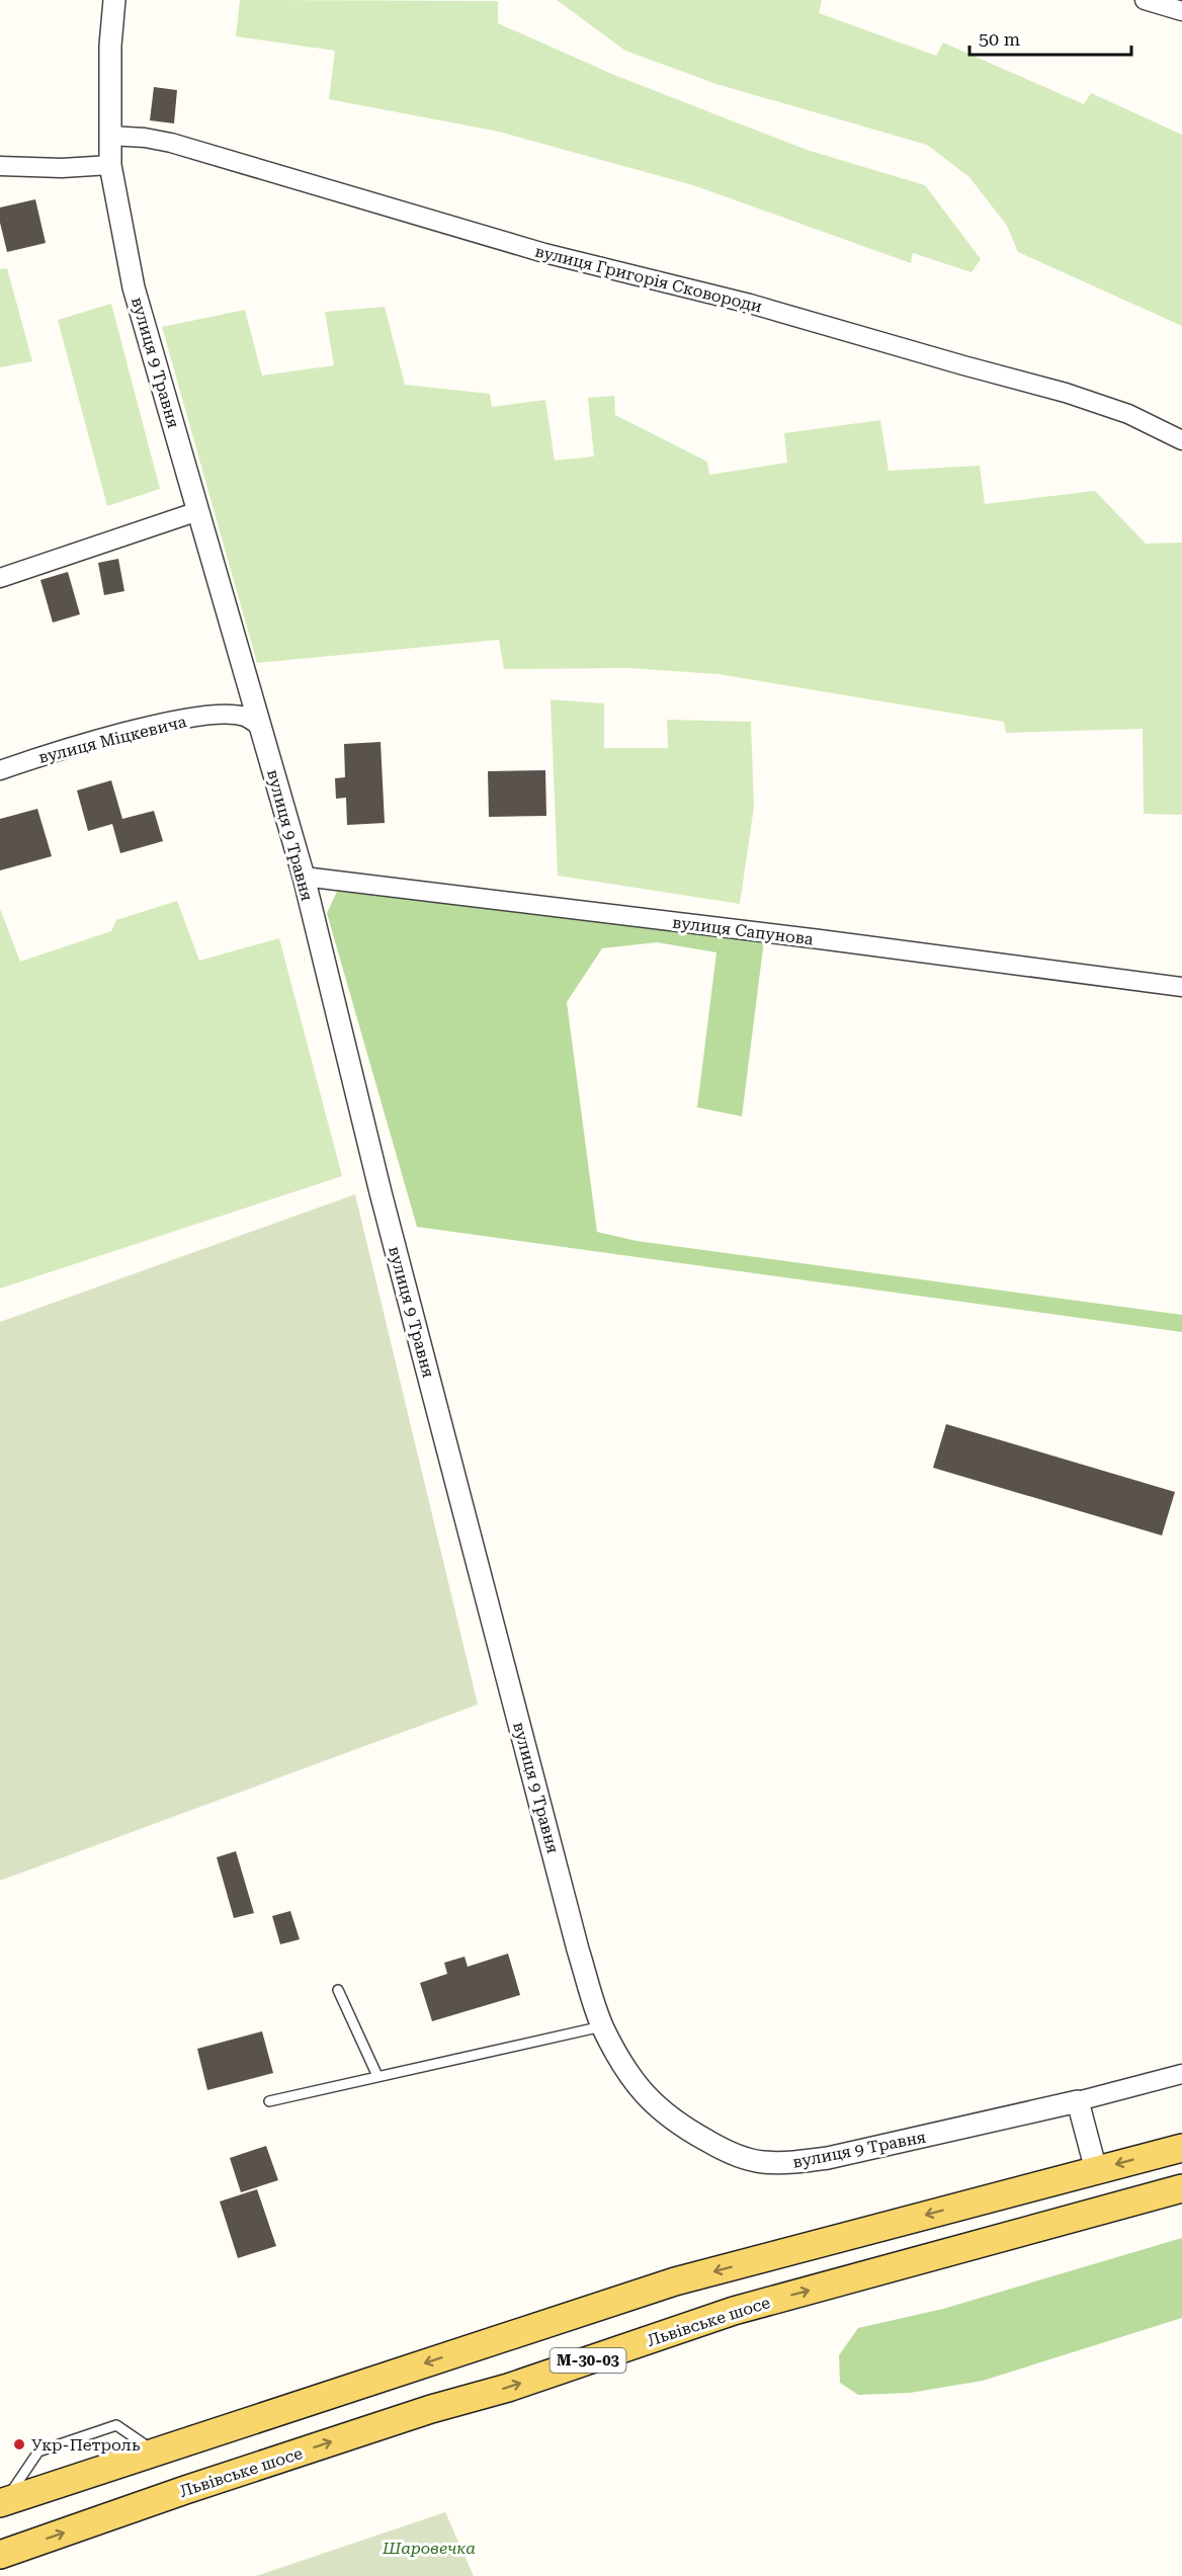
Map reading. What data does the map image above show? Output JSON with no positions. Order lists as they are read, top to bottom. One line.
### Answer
{"streets":{"main road":["Львівське шосе","М-30-03"],"street":["вулиця Григорія Сковороди","вулиця 9 Травня","вулиця Міцкевича","вулиця Сапунова"]},"crossings":[["вулиця Григорія Сковороди","вулиця 9 Травня"],["вулиця 9 Травня","вулиця Міцкевича"],["вулиця 9 Травня","вулиця Сапунова"]],"parks":["Шаровечка"],"places":["Укр-Петроль"],"scale_bar":"50 m"}
